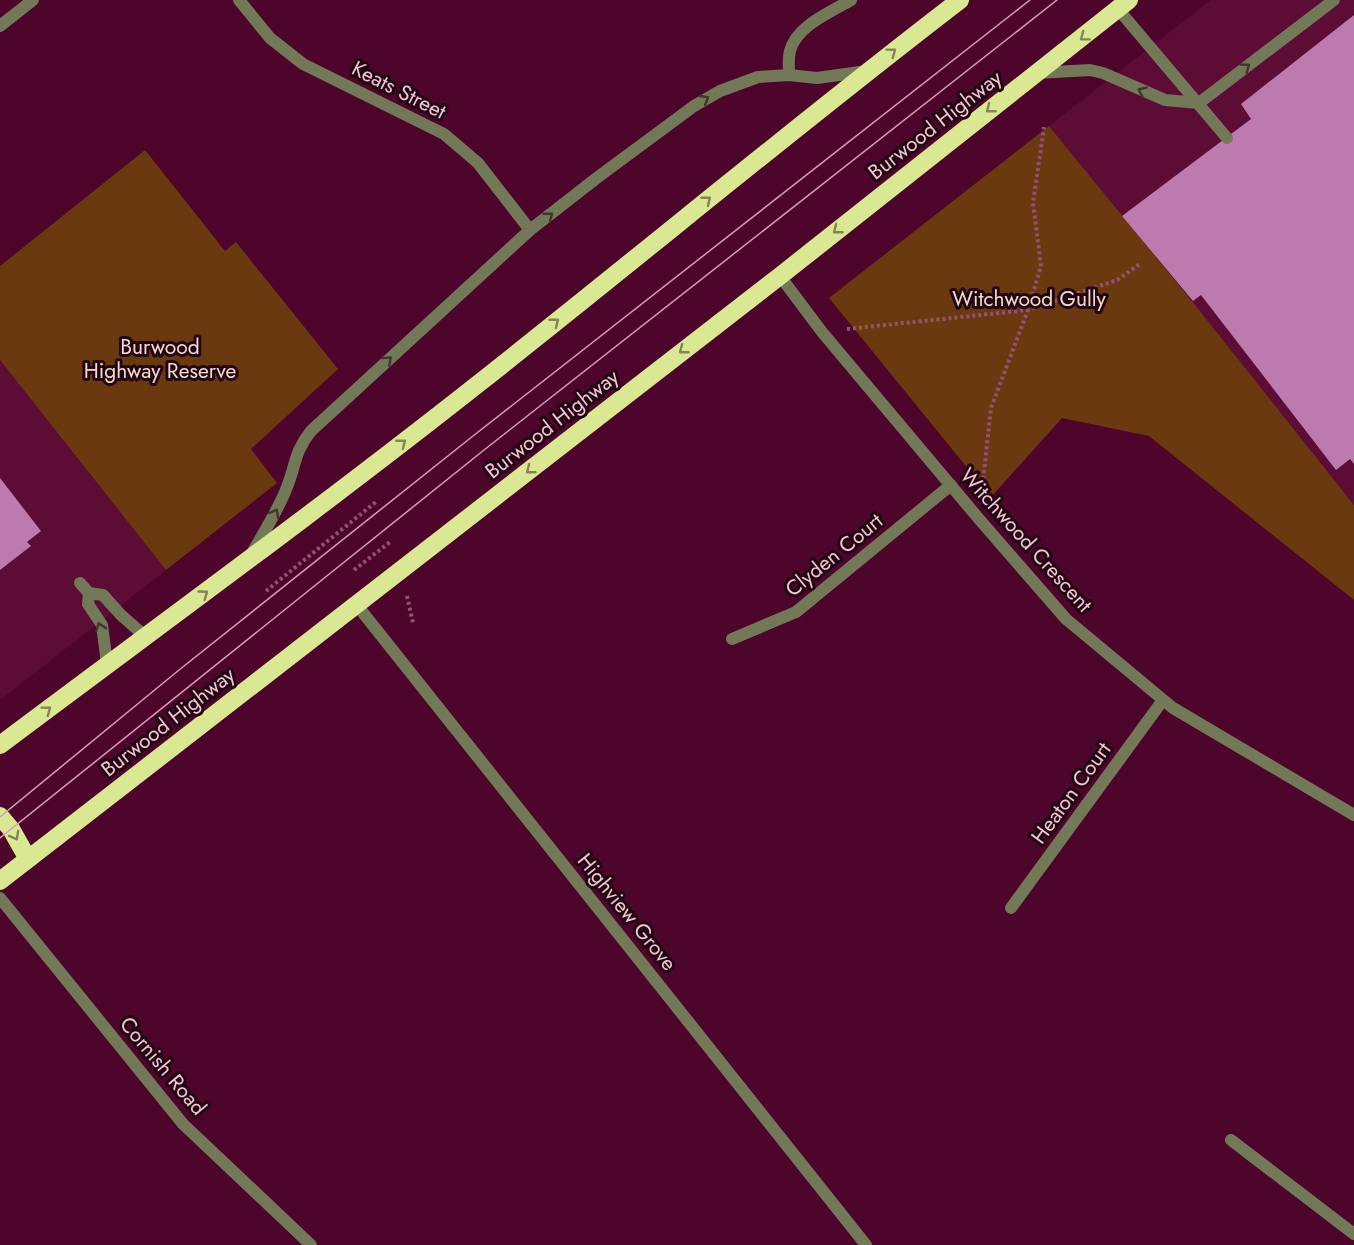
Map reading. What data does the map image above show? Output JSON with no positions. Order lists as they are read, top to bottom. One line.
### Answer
{"streets":{"highway":["Burwood Highway"],"street":["Keats Street","Witchwood Crescent","Clyden Court","Heaton Court","Highview Grove","Cornish Road"]},"crossings":[["Burwood Highway","Witchwood Crescent"],["Burwood Highway","Highview Grove"],["Witchwood Crescent","Clyden Court"],["Witchwood Crescent","Heaton Court"]],"parks":["Witchwood Gully","Burwood Highway Reserve"]}
